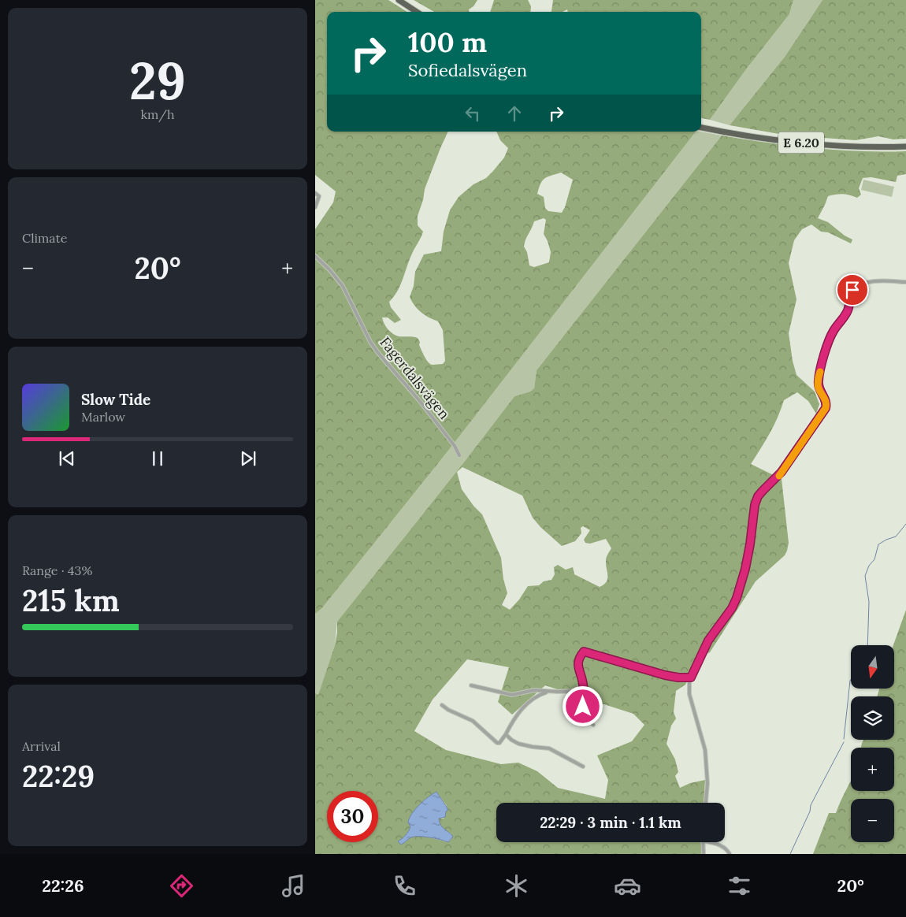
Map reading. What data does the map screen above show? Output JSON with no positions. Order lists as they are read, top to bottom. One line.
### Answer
{"streets":{"highway":["E 6.20"],"street":["Fagerdalsvägen"]},"north":"bottom","page":{"tile":[["29","km/h"],"Climate",["Range · 43%","215 km"],["Arrival","22:29"]],"turn":["100 m","Sofiedalsvägen"],"heat":["−","20°","+"],"song":["Slow Tide","Marlow"],"map_buttons":["+","−"],"limit":"30","trip":"22:29 · 3 min · 1.1 km","tabs":["22:26","20°"]}}
